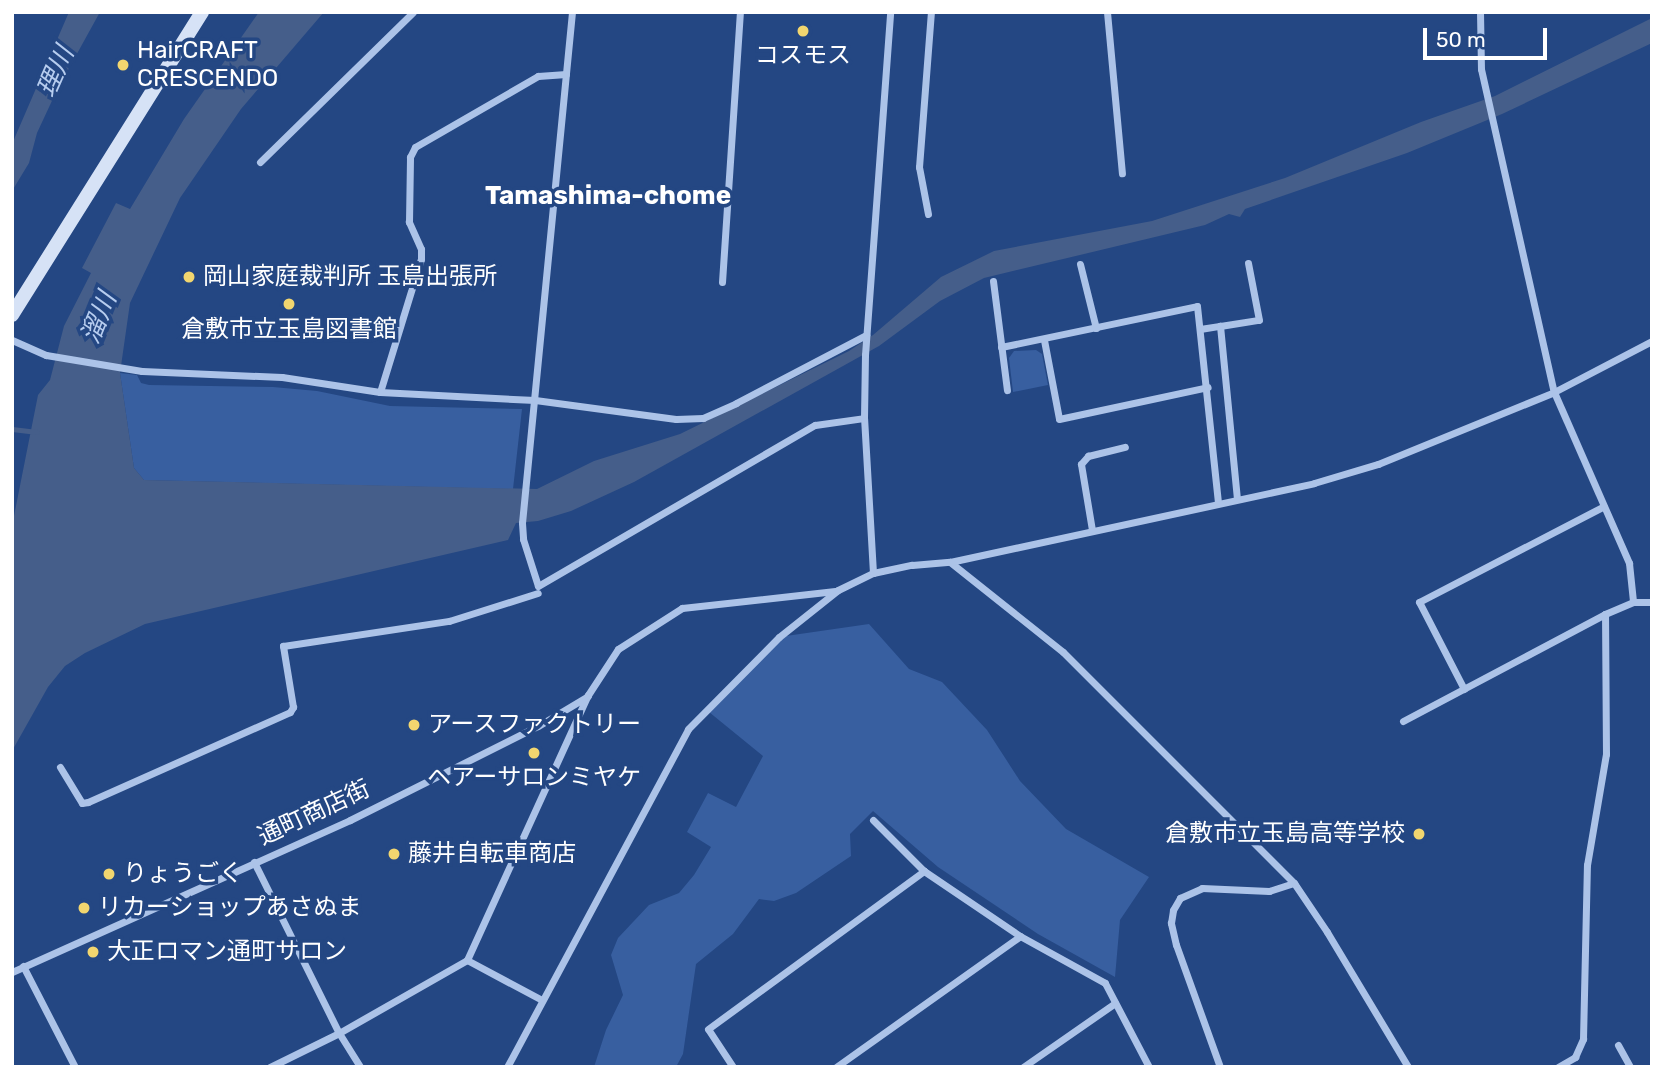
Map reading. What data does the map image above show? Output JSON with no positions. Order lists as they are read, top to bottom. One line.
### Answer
{"streets":{"street":["通町商店街"]},"districts":["Tamashima-chome"],"water":["理川","溜川"],"places":["コスモス","HairCRAFT CRESCENDO","岡山家庭裁判所 玉島出張所","倉敷市立玉島図書館","アースファクトリー","ヘアーサロンミヤケ","倉敷市立玉島高等学校","藤井自転車商店","りょうごく","リカーショップあさぬま","大正ロマン通町サロン"],"scale_bar":"50 m"}
